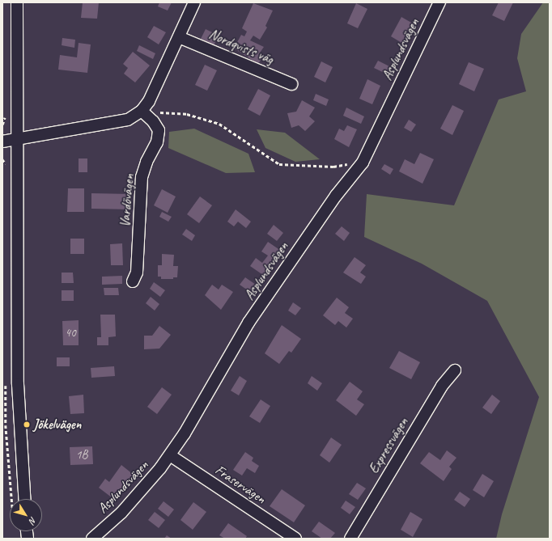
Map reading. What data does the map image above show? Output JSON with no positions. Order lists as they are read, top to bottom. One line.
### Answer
{"streets":{"street":["Nordqvists väg","Asplundsvägen","Vardövägen","Expressvägen","Fraservägen"]},"crossings":[["Asplundsvägen","Fraservägen"]],"places":["Jökelvägen"],"house_numbers":["40","1B"],"north":"bottom right"}
